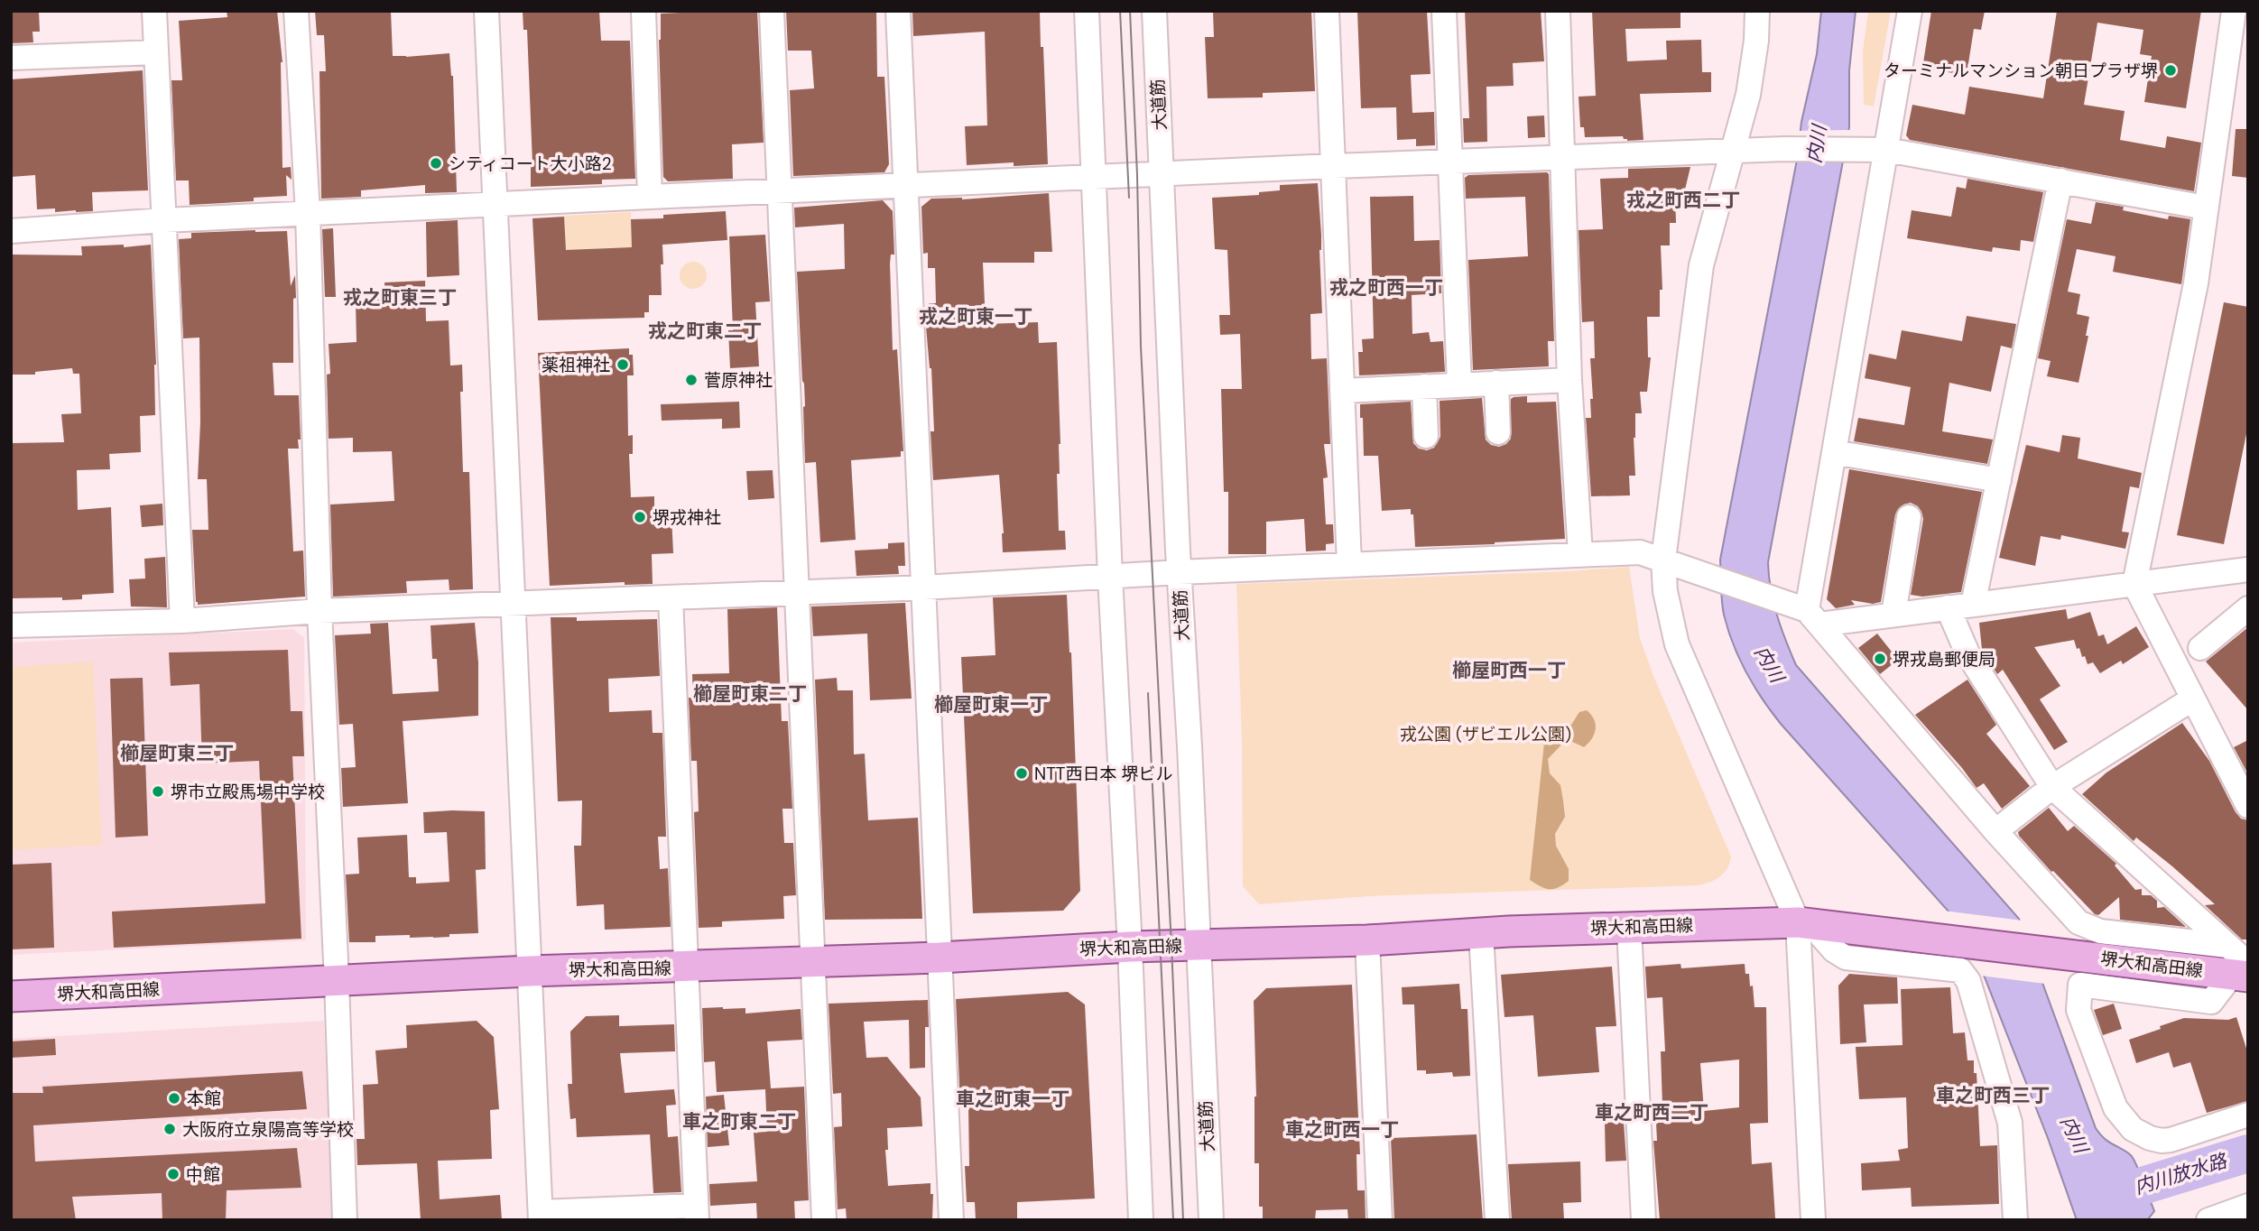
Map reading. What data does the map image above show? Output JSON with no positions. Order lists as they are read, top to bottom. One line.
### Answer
{"streets":{"main road":["堺大和高田線"],"street":["大道筋"]},"crossings":[["大道筋","堺大和高田線"]],"districts":["戎之町西二丁","戎之町西一丁","戎之町東三丁","戎之町東一丁","戎之町東二丁","櫛屋町西一丁","櫛屋町東二丁","櫛屋町東一丁","櫛屋町東三丁","車之町西三丁","車之町東一丁","車之町西二丁","車之町東二丁","車之町西一丁"],"water":["内川","内川放水路"],"parks":["戎公園 (ザビエル公園)"],"places":["ターミナルマンション朝日プラザ堺","シティコート大小路2","薬祖神社","菅原神社","堺戎神社","堺戎島郵便局","NTT西日本 堺ビル","堺市立殿馬場中学校","本館","大阪府立泉陽高等学校","中館"]}
